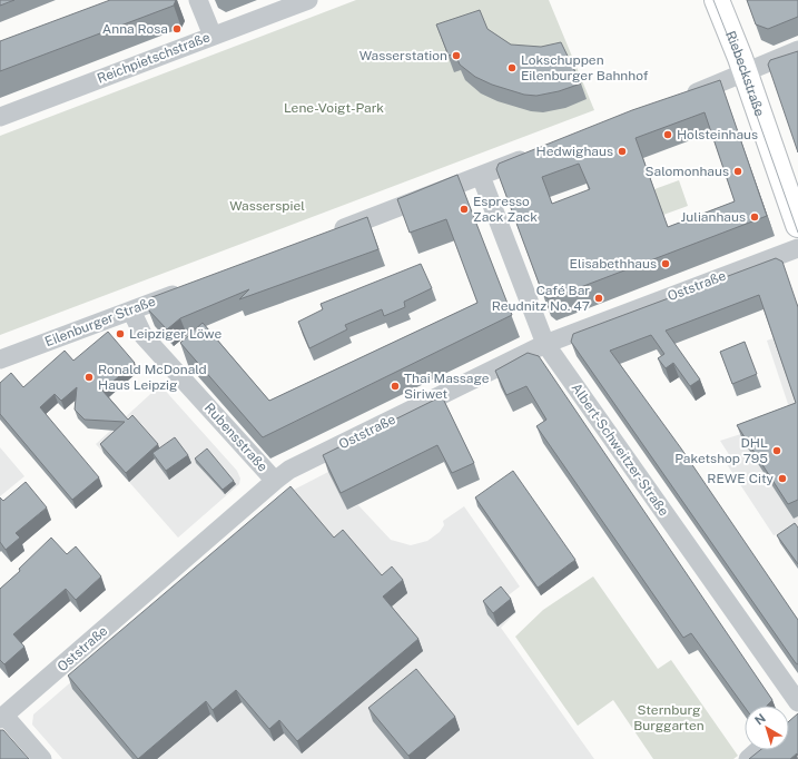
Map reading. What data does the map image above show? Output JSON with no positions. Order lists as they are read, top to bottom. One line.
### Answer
{"streets":{"main road":["Riebeckstraße"],"street":["Reichpietschstraße","Oststraße","Eilenburger Straße","Rubensstraße","Albert-Schweitzer-Straße"]},"crossings":[["Oststraße","Rubensstraße"],["Oststraße","Albert-Schweitzer-Straße"],["Eilenburger Straße","Rubensstraße"]],"parks":["Lene-Voigt-Park","Wasserspiel","Sternburg Burggarten"],"places":["Anna Rosa","Wasserstation","Lokschuppen Eilenburger Bahnhof","Holsteinhaus","Hedwighaus","Salomonhaus","Espresso Zack Zack","Julianhaus","Elisabethhaus","Café Bar Reudnitz No. 47","Leipziger Löwe","Ronald McDonald Haus Leipzig","Thai Massage Siriwet","DHL Paketshop 795","REWE City"],"north":"top left"}
